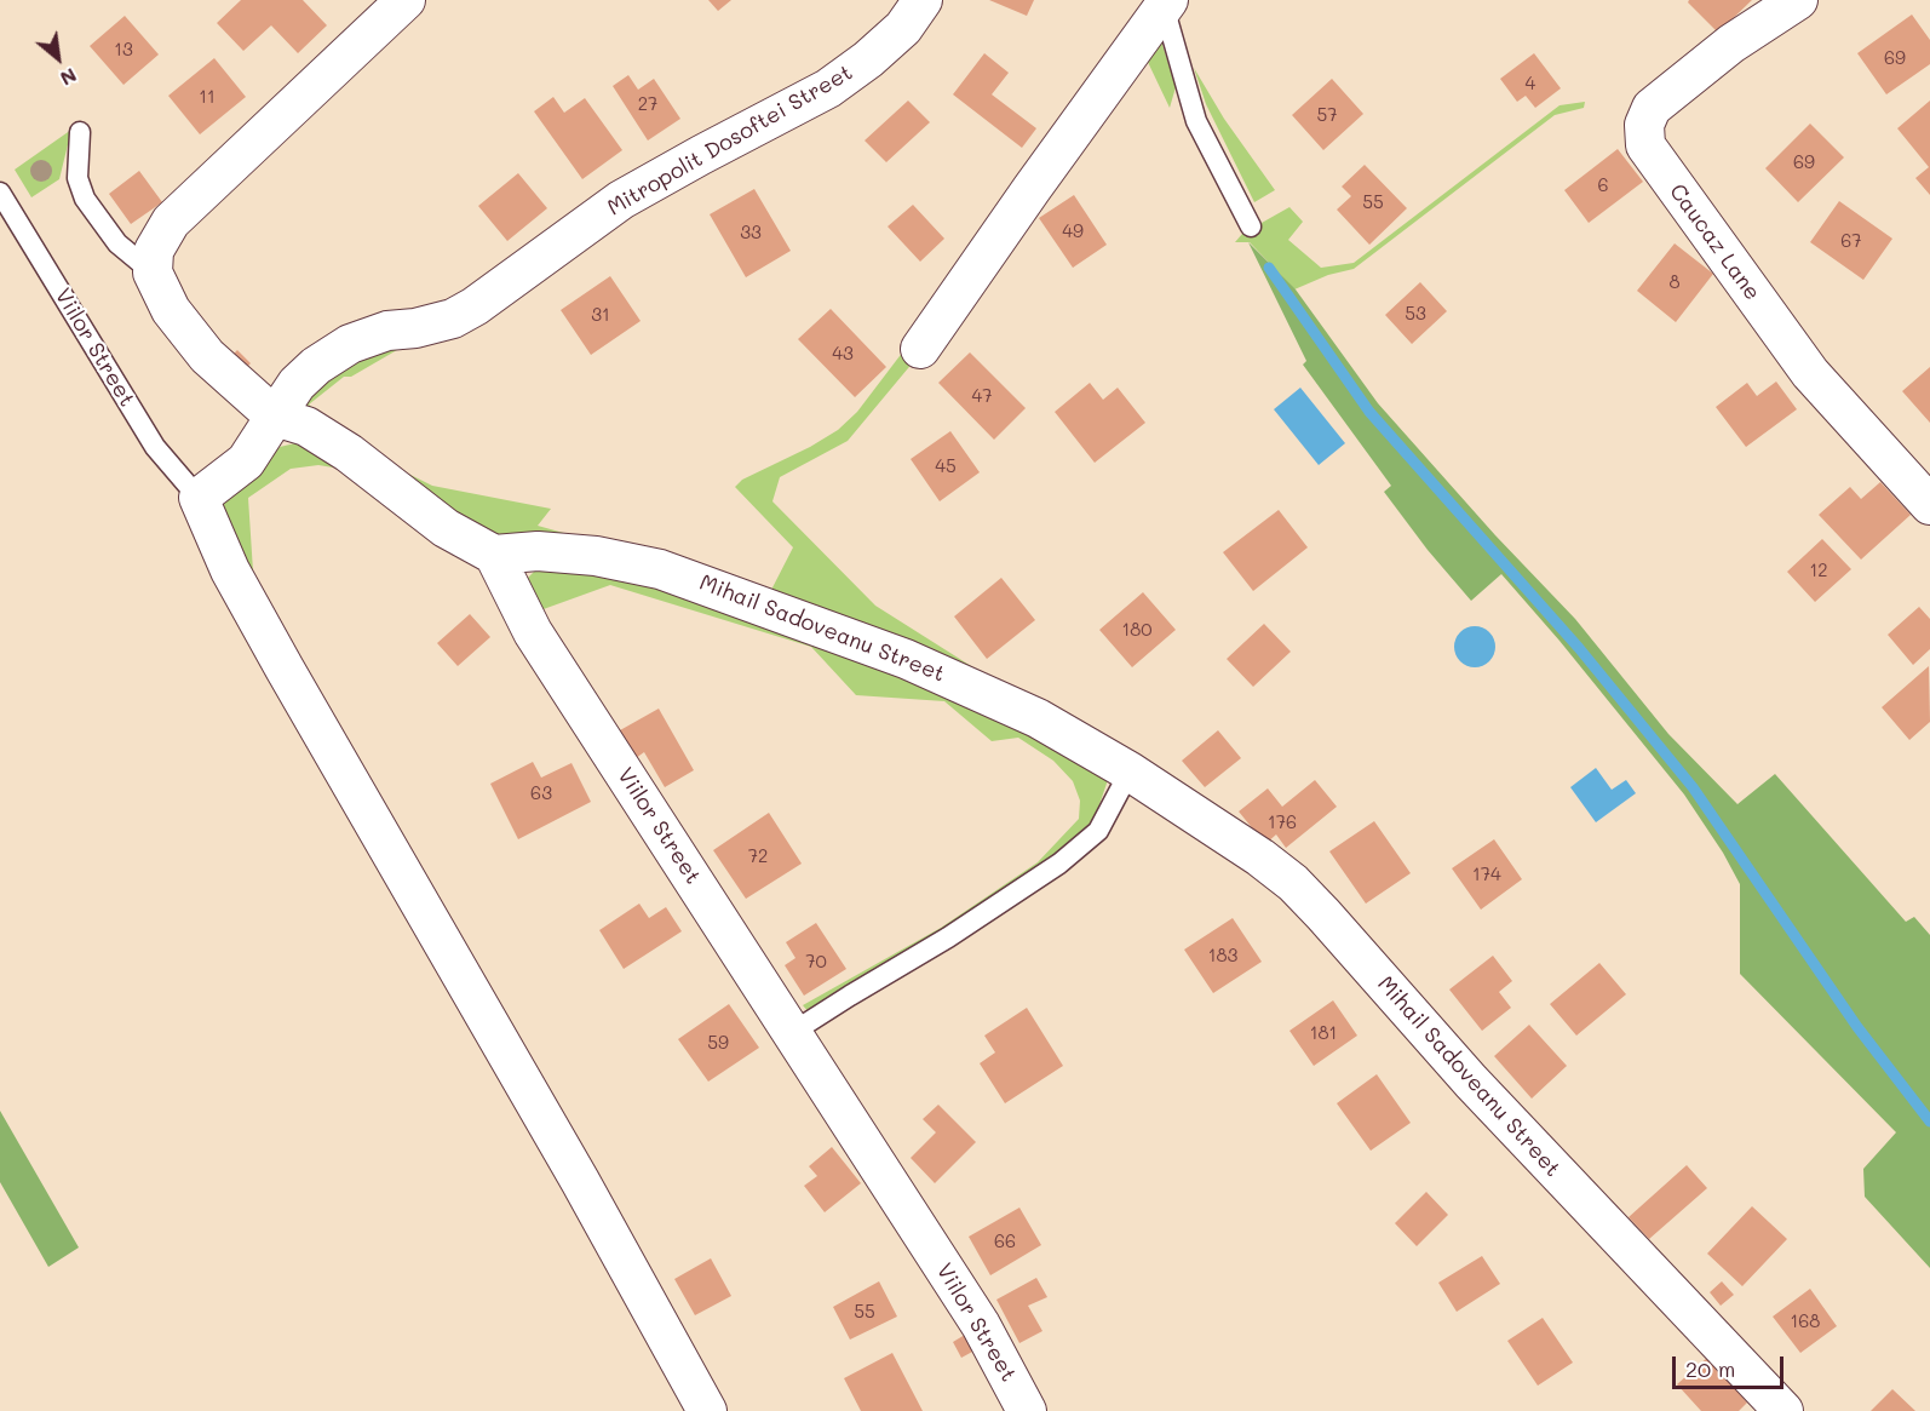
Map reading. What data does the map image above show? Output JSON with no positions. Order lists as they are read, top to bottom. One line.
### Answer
{"streets":{"street":["Mitropolit Dosoftei Street","Caucaz Lane","Viilor Street","Mihail Sadoveanu Street"]},"crossings":[["Viilor Street","Mihail Sadoveanu Street"]],"house_numbers":["13","69","4","11","27","57","69","6","55","49","33","67","8","53","31","43","47","45","12","180","63","176","72","174","183","70","181","59","66","55","168"],"scale_bar":"20 m","north":"bottom right"}
